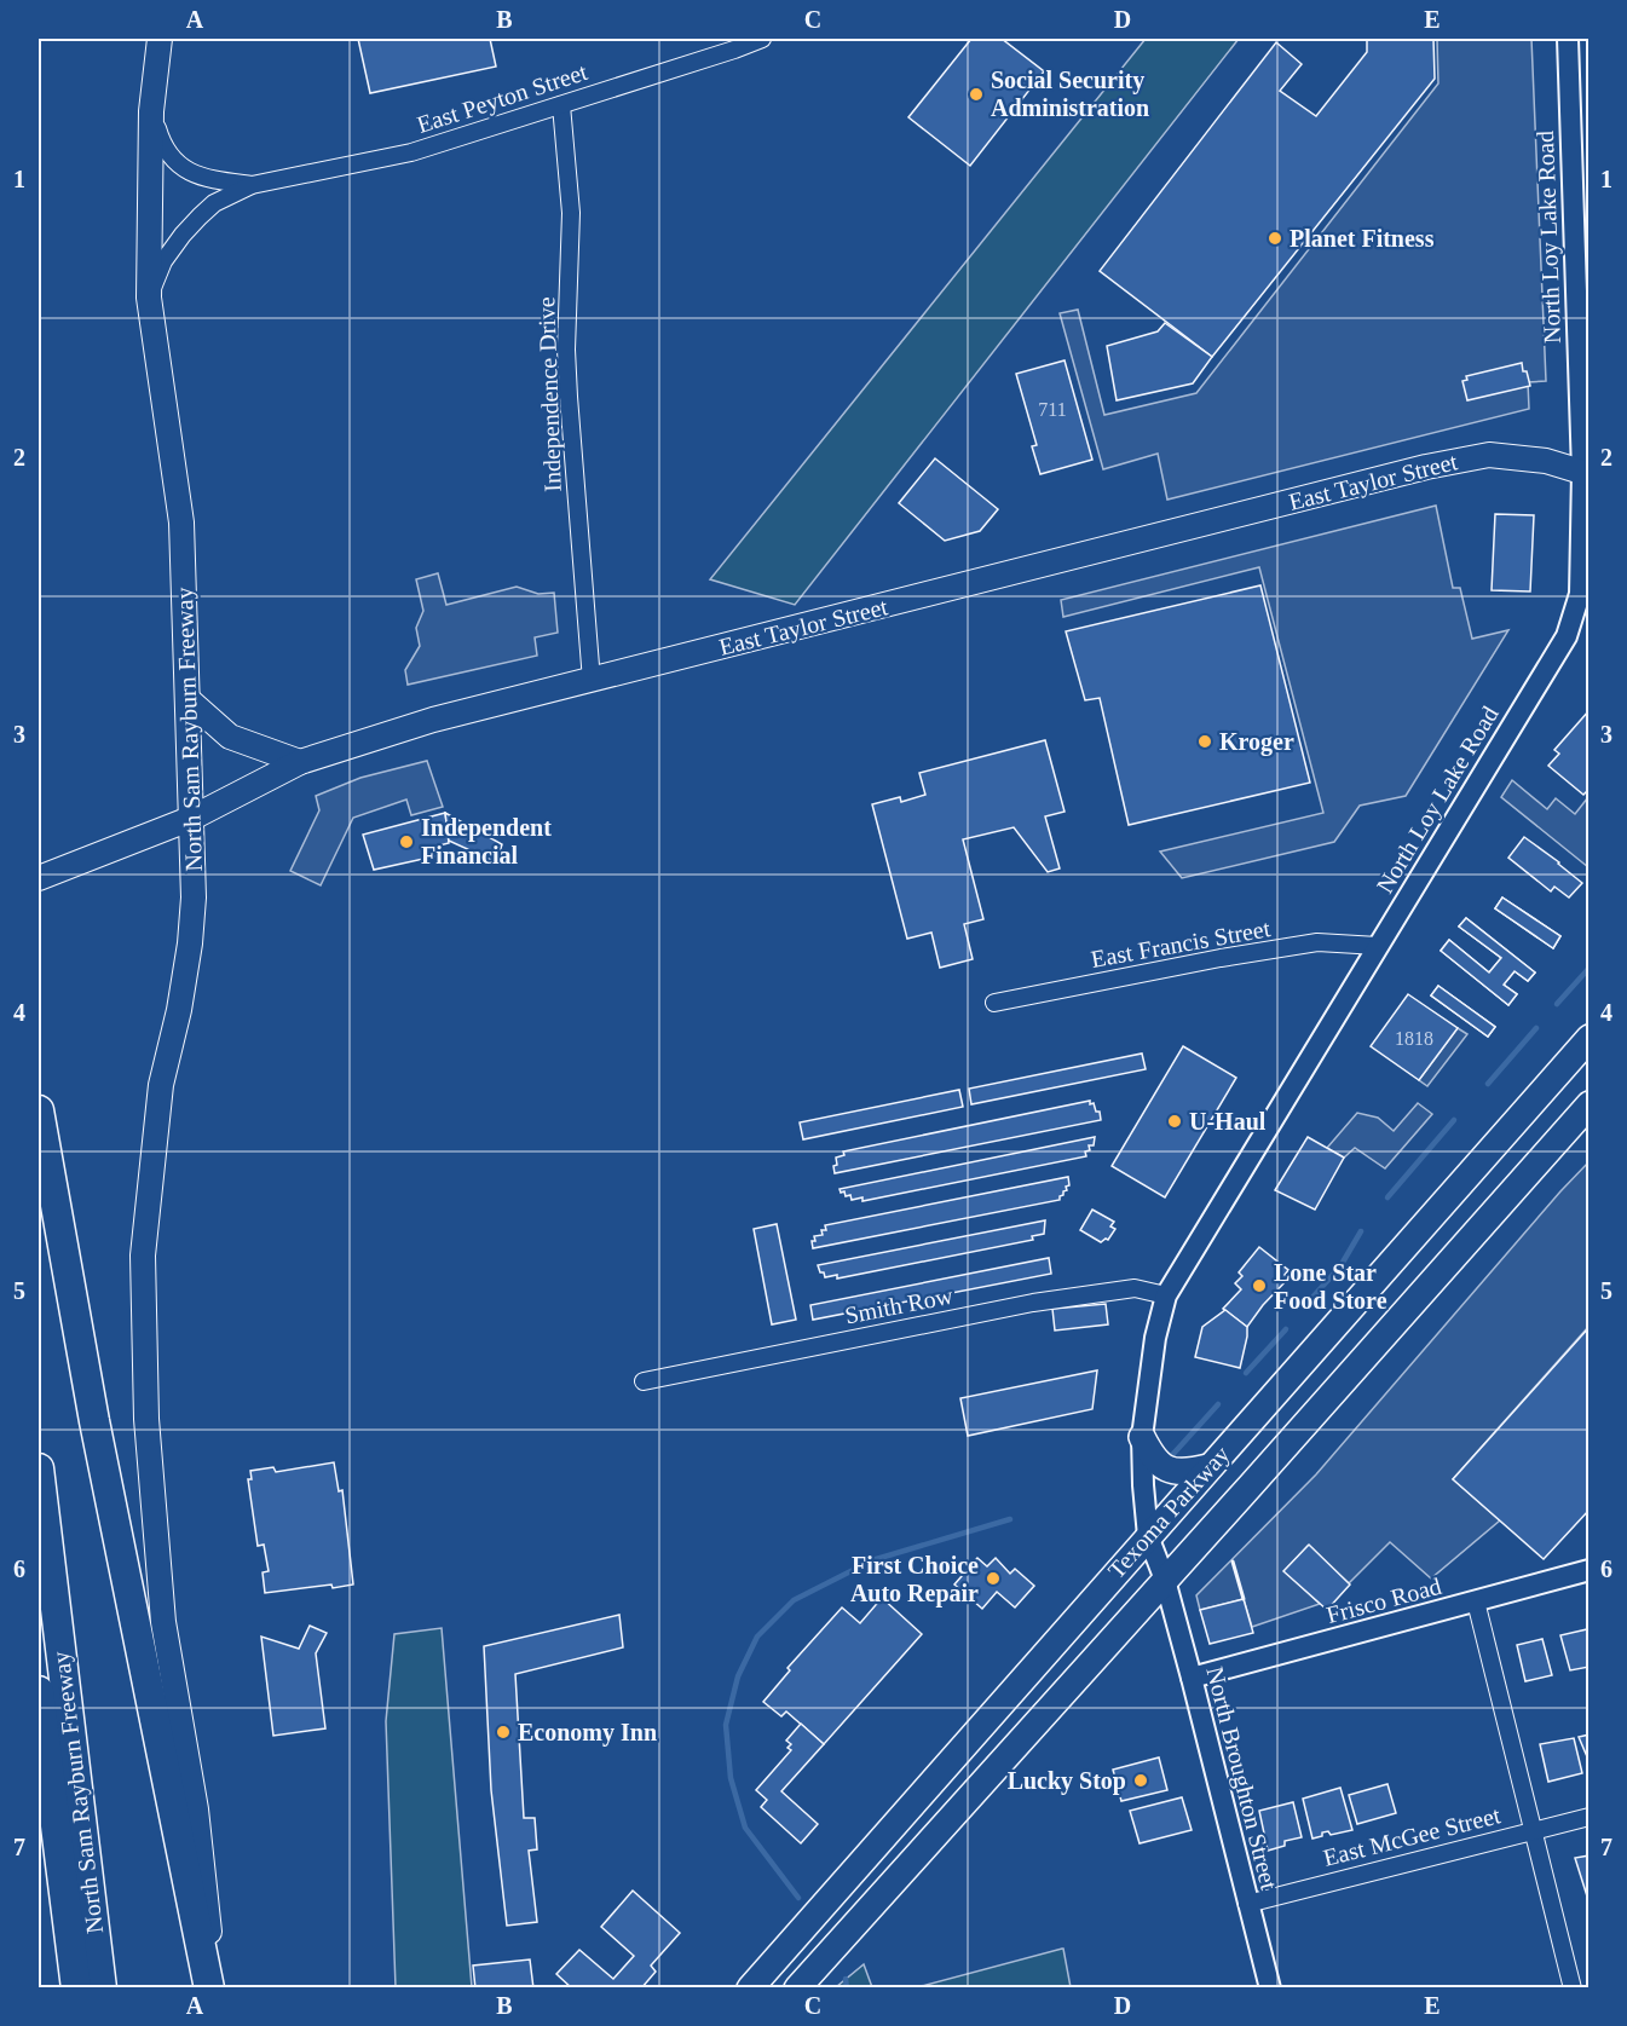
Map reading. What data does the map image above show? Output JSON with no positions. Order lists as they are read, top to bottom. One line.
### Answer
{"streets":{"highway":["North Sam Rayburn Freeway"],"main road":["East Taylor Street","Texoma Parkway"],"street":["East Peyton Street","North Loy Lake Road","Independence Drive","East Francis Street","Smith Row","Frisco Road","North Broughton Street","East McGee Street"]},"crossings":[["East Peyton Street","Independence Drive"],["East Peyton Street","North Sam Rayburn Freeway"],["North Loy Lake Road","East Taylor Street"],["North Loy Lake Road","East Francis Street"],["North Loy Lake Road","Smith Row"],["North Loy Lake Road","Texoma Parkway"],["North Loy Lake Road","North Broughton Street"],["Independence Drive","East Taylor Street"],["East Taylor Street","North Sam Rayburn Freeway"],["Texoma Parkway","North Broughton Street"],["Frisco Road","North Broughton Street"],["North Broughton Street","East McGee Street"]],"places":["Social Security Administration","Planet Fitness","Kroger","Independent Financial","U-Haul","Lone Star Food Store","First Choice Auto Repair","Economy Inn","Lucky Stop"],"house_numbers":["711","1818"],"grid":{"columns":["A","B","C","D","E"],"rows":["1","2","3","4","5","6","7"]}}
